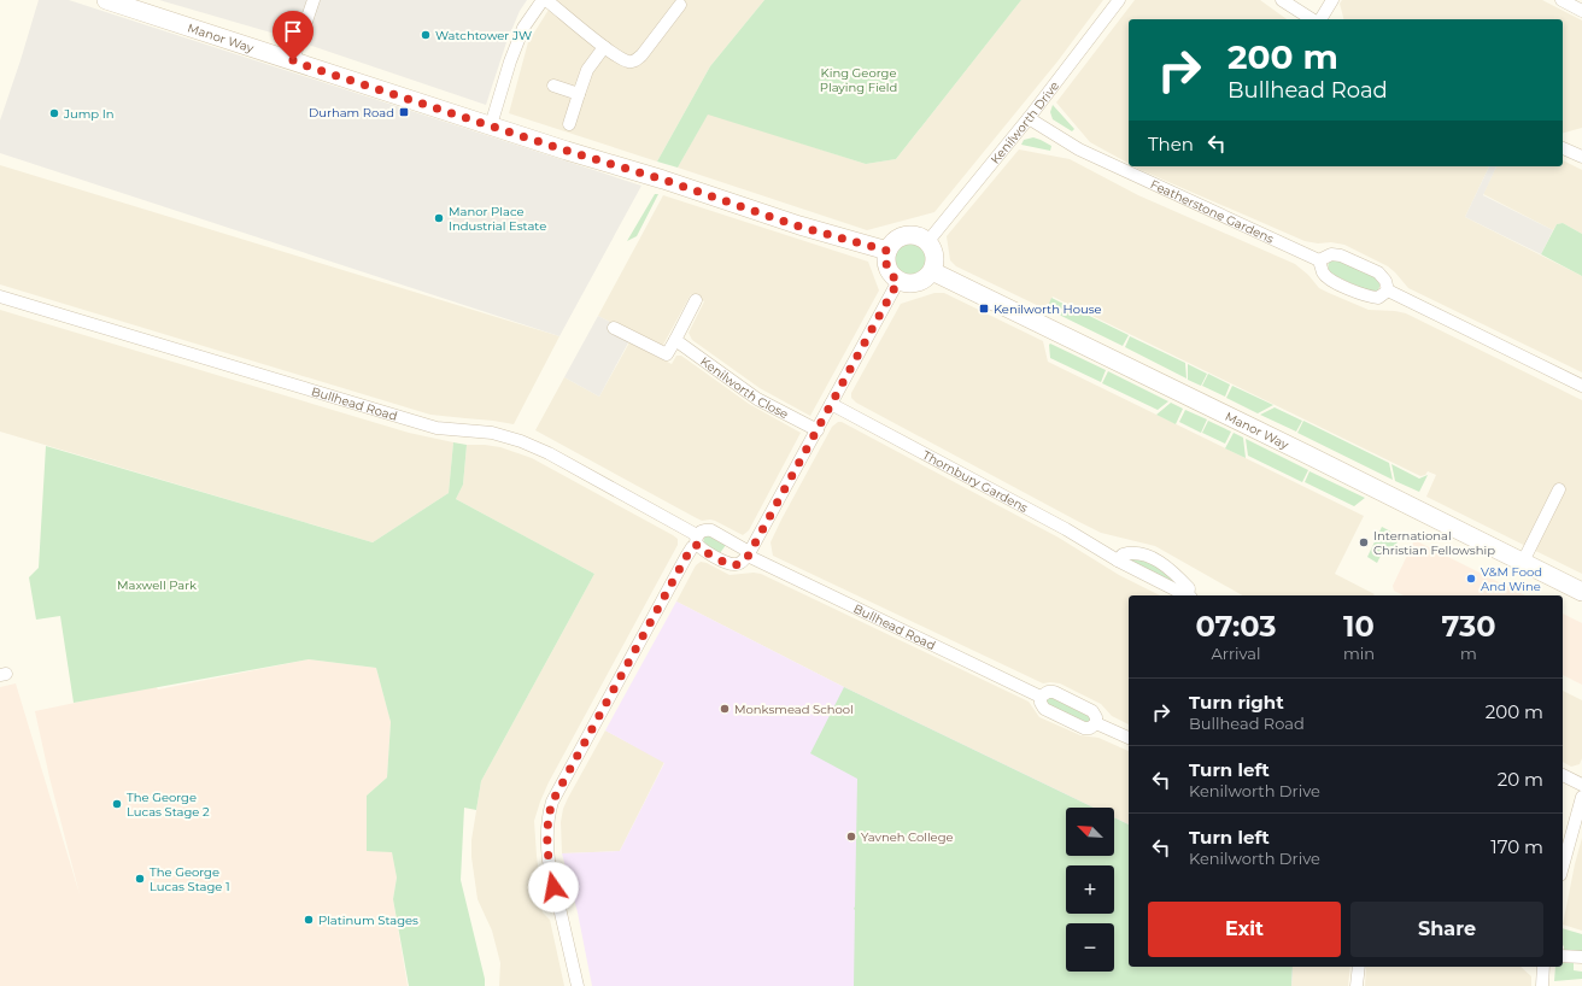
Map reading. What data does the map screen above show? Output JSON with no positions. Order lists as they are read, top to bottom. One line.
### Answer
{"streets":{"street":["Manor Way","Kenilworth Drive","Featherstone Gardens","Kenilworth Close","Bullhead Road","Thornbury Gardens"]},"crossings":[["Manor Way","Kenilworth Drive"],["Kenilworth Drive","Featherstone Gardens"]],"parks":["King George Playing Field","Maxwell Park"],"places":{"other":["Watchtower JW","Jump In","Manor Place Industrial Estate","International Christian Fellowship","V&M Food And Wine","Monksmead School","The George Lucas Stage 2","Yavneh College","The George Lucas Stage 1","Platinum Stages"],"transit":["Durham Road","Kenilworth House"]},"north":"top left","page":{"turn":["200 m","Bullhead Road"],"then":"Then","eta":["07:03","Arrival","10","min","730","m"],"list":[{"name":"Turn right","note":"Bullhead Road","value":"200 m"},{"name":"Turn left","note":"Kenilworth Drive","value":"20 m"},{"name":"Turn left","note":"Kenilworth Drive","value":"170 m"}],"map_buttons":["+","−"],"buttons":["Exit","Share"]}}
